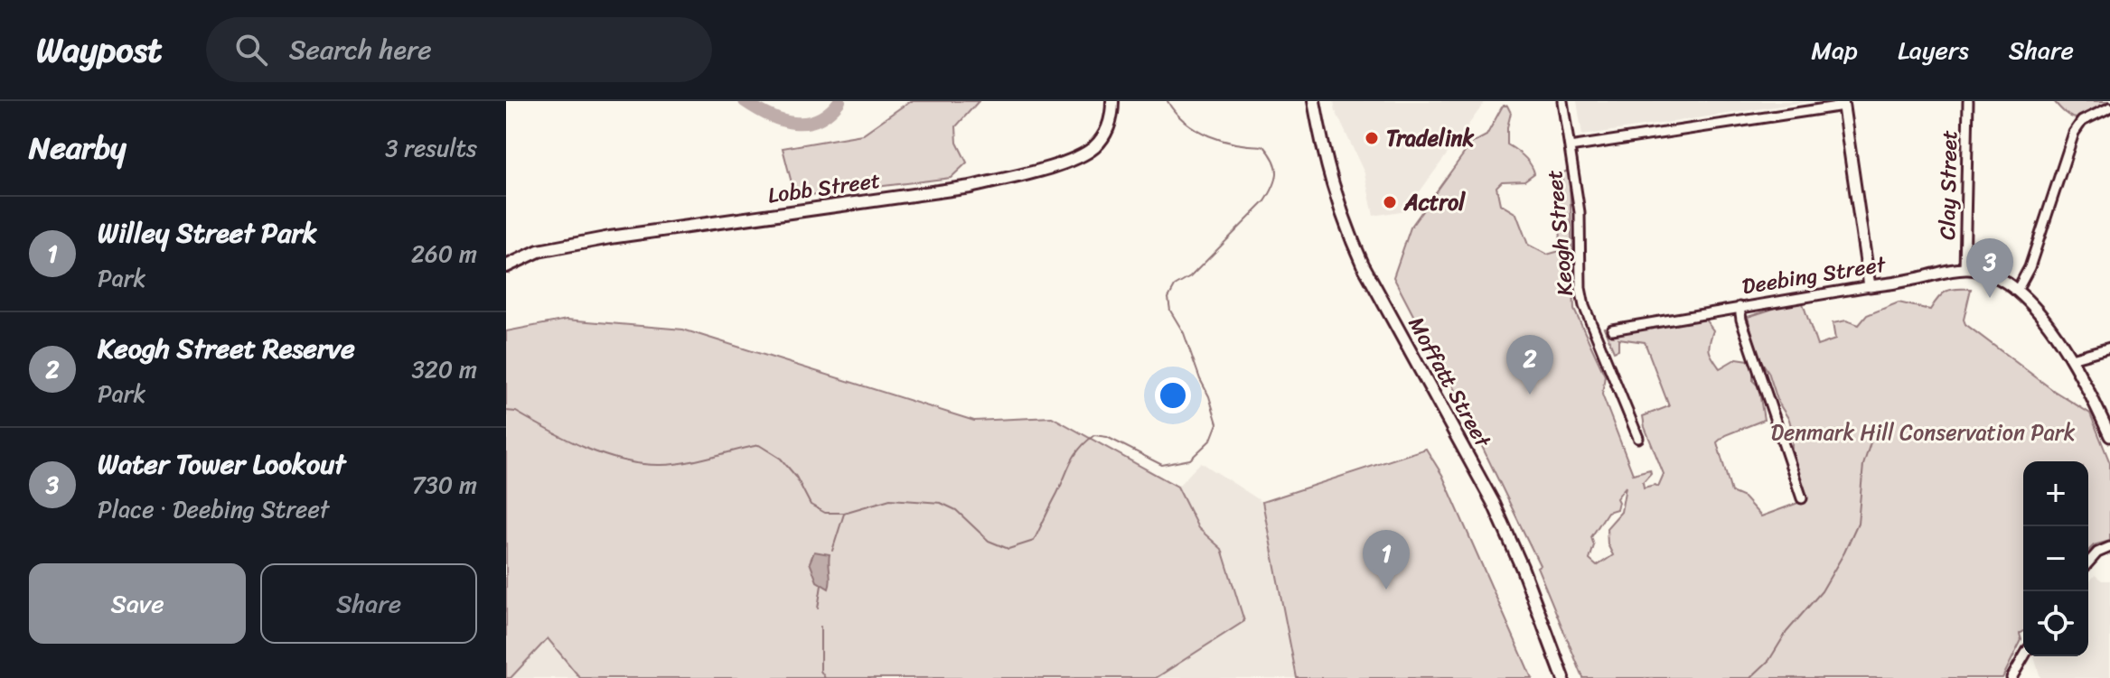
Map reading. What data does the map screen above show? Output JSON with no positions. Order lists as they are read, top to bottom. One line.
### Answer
{"streets":{"main road":["Lobb Street","Moffatt Street"],"street":["Clay Street","Keogh Street","Deebing Street"]},"crossings":[["Clay Street","Deebing Street"]],"parks":["Denmark Hill Conservation Park"],"places":["Tradelink","Actrol"],"page":{"header":"Waypost","search":"Search here","nav":["Map","Layers","Share"],"heading":["Nearby","3 results"],"list":[{"mark":"1","name":"Willey Street Park","note":"Park","value":"260 m"},{"mark":"2","name":"Keogh Street Reserve","note":"Park","value":"320 m"},{"mark":"3","name":"Water Tower Lookout","note":"Place · Deebing Street","value":"730 m"}],"pins":["3","2","1"],"map_buttons":["+","−"],"buttons":["Save","Share"]}}
